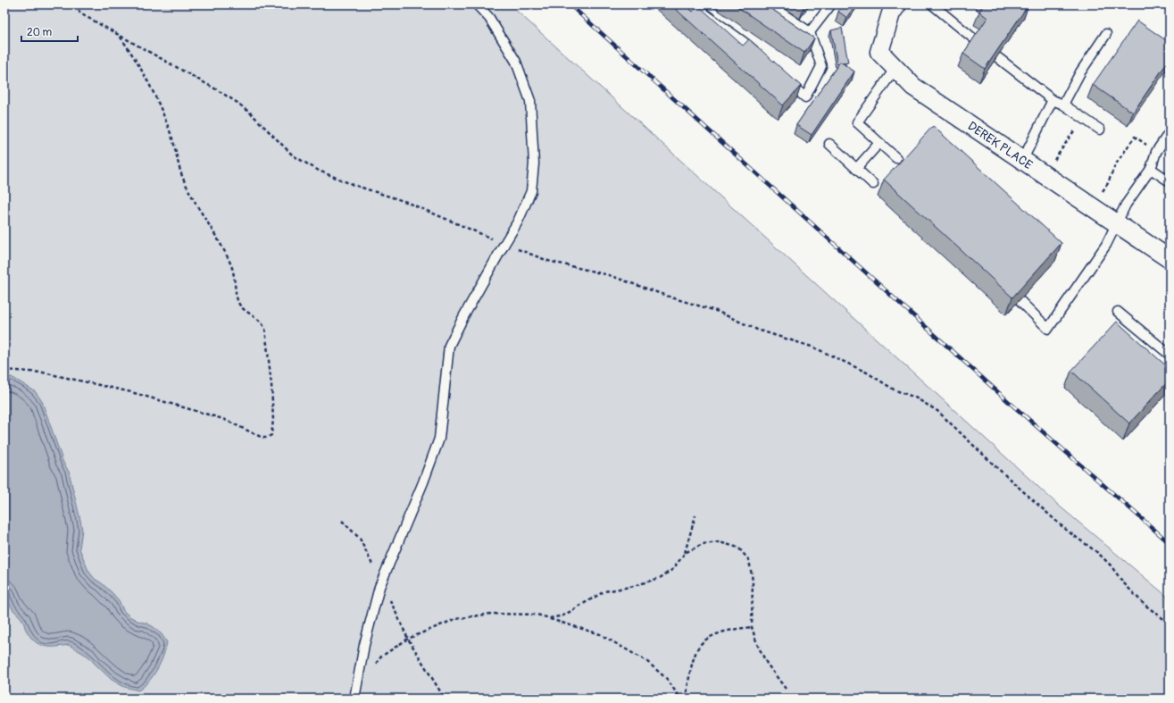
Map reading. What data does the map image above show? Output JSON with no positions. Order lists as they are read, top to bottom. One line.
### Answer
{"streets":{"street":["DEREK PLACE"]},"scale_bar":"20 m"}
